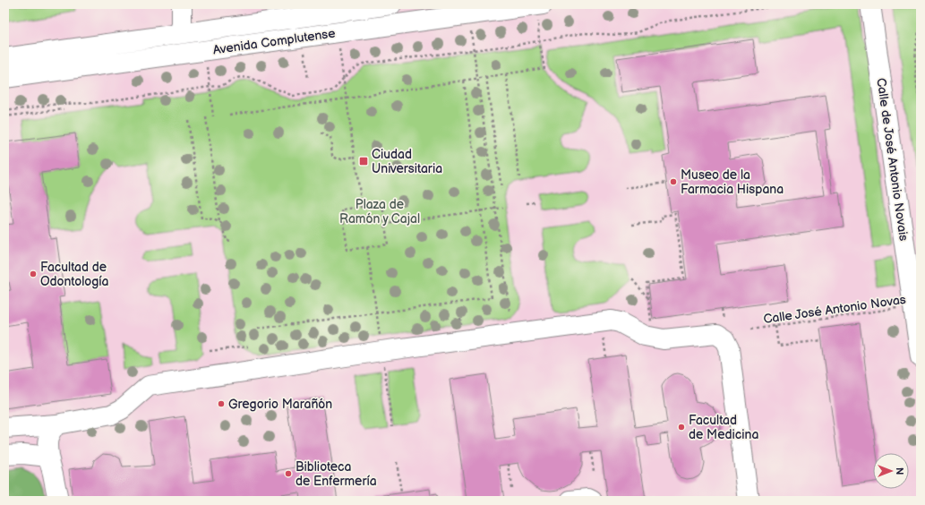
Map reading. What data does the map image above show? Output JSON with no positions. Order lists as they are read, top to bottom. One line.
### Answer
{"streets":{"street":["Avenida Complutense","Calle de José Antonio Novais"],"path":["Calle José Antonio Novas"]},"crossings":[["Calle de José Antonio Novais","Calle José Antonio Novas"]],"parks":["Plaza de Ramón y Cajal"],"places":{"transit":["Ciudad Universitaria"],"other":["Museo de la Farmacia Hispana","Facultad de Odontología","Gregorio Marañón","Facultad de Medicina","Biblioteca de Enfermería"]},"north":"right"}
